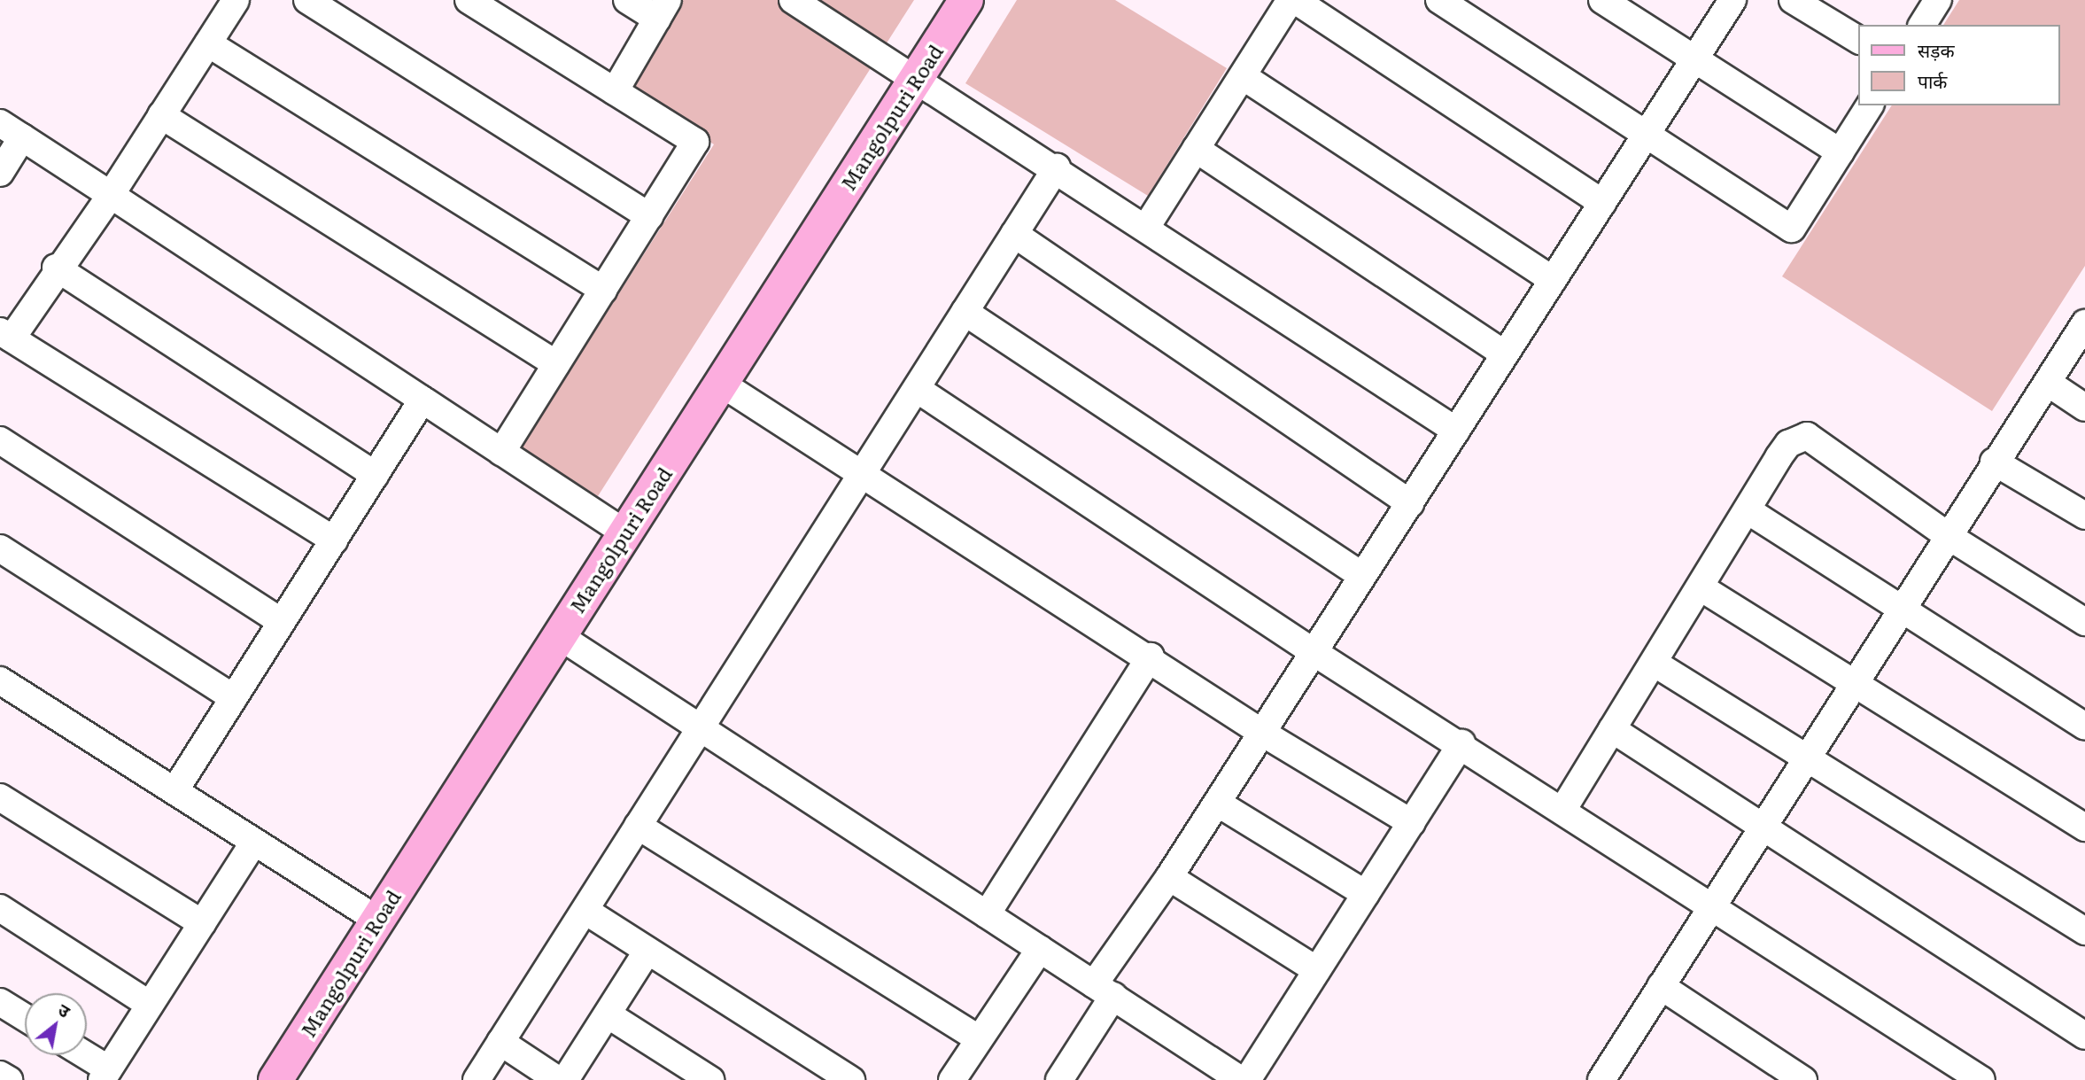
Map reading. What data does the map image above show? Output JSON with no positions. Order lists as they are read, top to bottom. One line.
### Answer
{"streets":{"street":["Mangolpuri Road"]},"legend":["सड़क","पार्क"],"north":"top right"}
